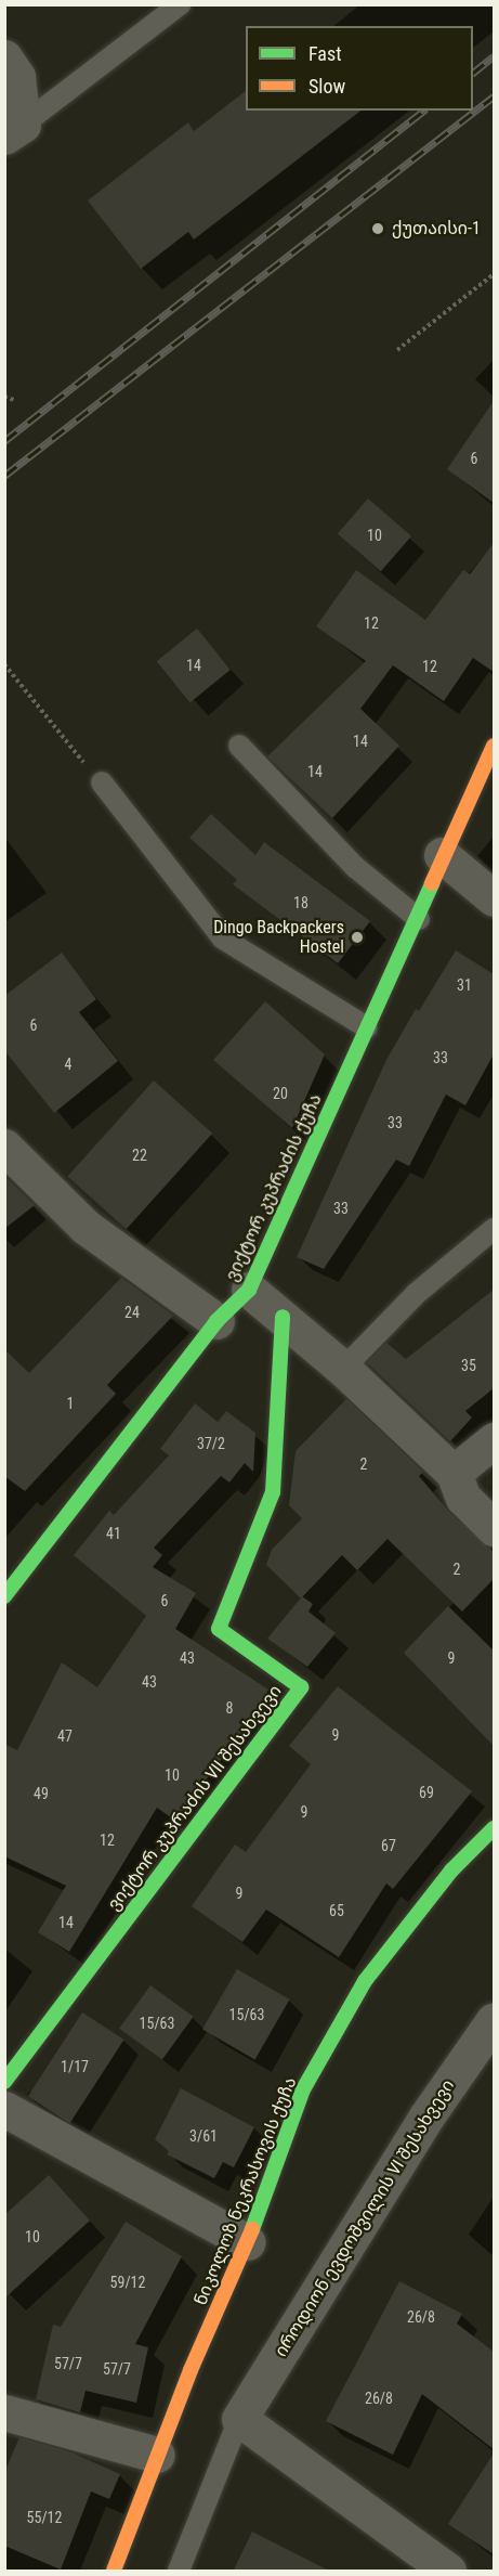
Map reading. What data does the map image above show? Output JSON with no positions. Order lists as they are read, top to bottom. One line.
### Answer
{"streets":{"street":["ვიქტორ კუპრაძის ქუჩა","ვიქტორ კუპრაძის VII შესახვევი","ნიკოლოზ ნეკრასოვის ქუჩა","იროდიონ ევდოშვილის VI შესახვევი"]},"places":["ქუთაისი-1","Dingo Backpackers Hostel"],"house_numbers":["6","10","12","14","12","14","14","18","31","6","33","4","20","33","22","33","24","35","1","37/2","2","41","2","6","43","9","43","8","9","47","10","69","49","9","12","67","9","65","14","15/63","15/63","1/17","3/61","10","59/12","26/8","57/7","57/7","26/8","55/12"],"legend":["Fast","Slow"]}
